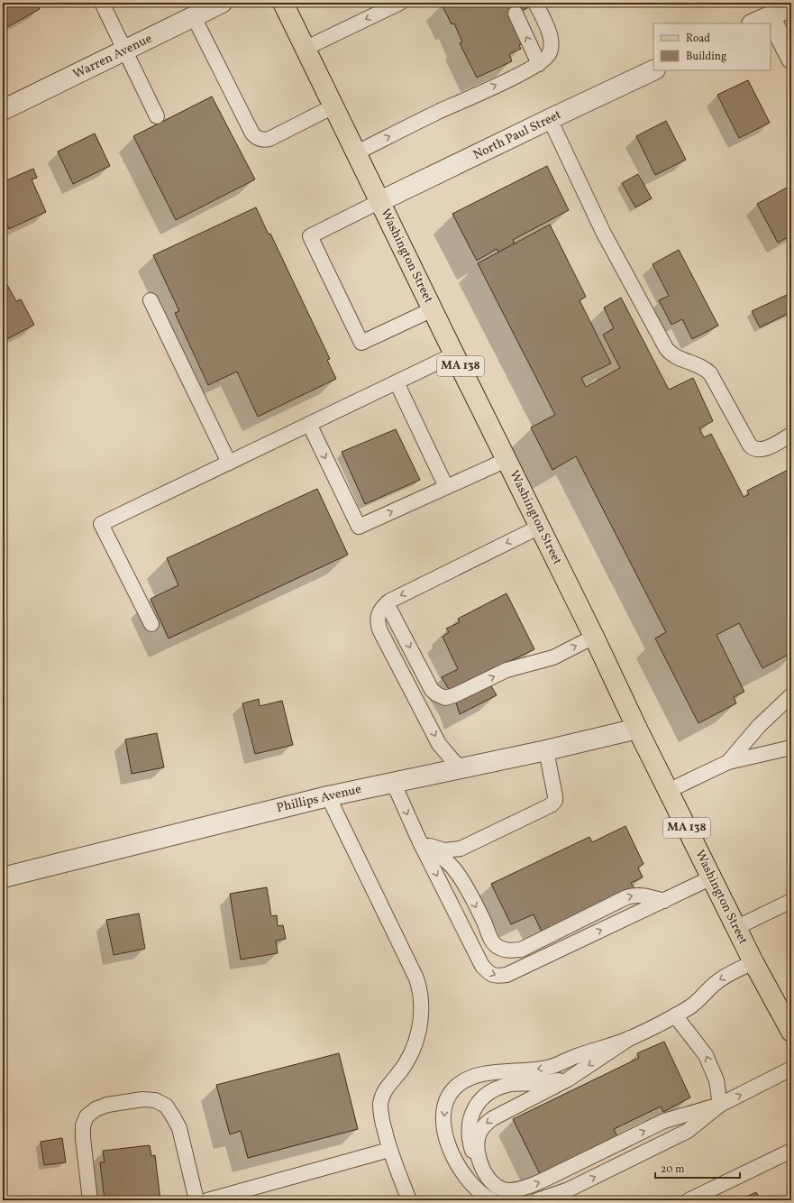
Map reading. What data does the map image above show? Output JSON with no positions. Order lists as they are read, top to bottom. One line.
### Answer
{"streets":{"main road":["Washington Street","MA 138"],"street":["Warren Avenue","North Paul Street","Phillips Avenue"]},"crossings":[["North Paul Street","Washington Street"],["Washington Street","Phillips Avenue"]],"legend":["Road","Building"],"scale_bar":"20 m"}
